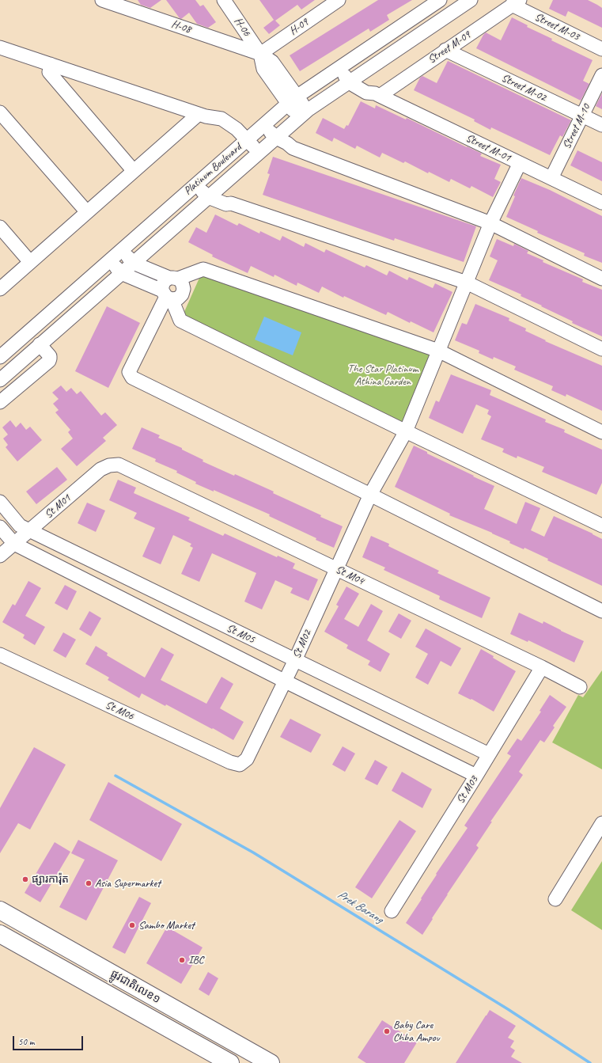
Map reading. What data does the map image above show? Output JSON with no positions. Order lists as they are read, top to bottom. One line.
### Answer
{"streets":{"highway":["ផ្លូវជាតិលេខ១"],"street":["H-08","H-06","H-09","Street M-03","Street M-09","Street M-02","Street M-10","Street M-01","Platinum Boulevard","St M01","St M04","St M05","St M02","St M06","St M03"]},"crossings":[["H-08","H-06"],["H-08","H-09"],["H-06","H-09"],["Street M-03","Street M-09"],["Street M-09","Street M-02"],["Street M-09","Street M-01"],["Street M-02","Street M-10"],["Street M-10","Street M-01"],["Street M-01","Platinum Boulevard"],["Street M-01","St M02"],["St M01","St M04"],["St M01","St M05"],["St M04","St M02"],["St M04","St M03"],["St M05","St M02"],["St M05","St M03"],["St M02","St M06"]],"water":["Prek Barang"],"parks":["The Star Platinum Athina Garden"],"places":["ផ្សារការ៉ុត","Asia Supermarket","Sambo Market","IBC","Baby Care Chba Ampov"],"scale_bar":"50 m"}
